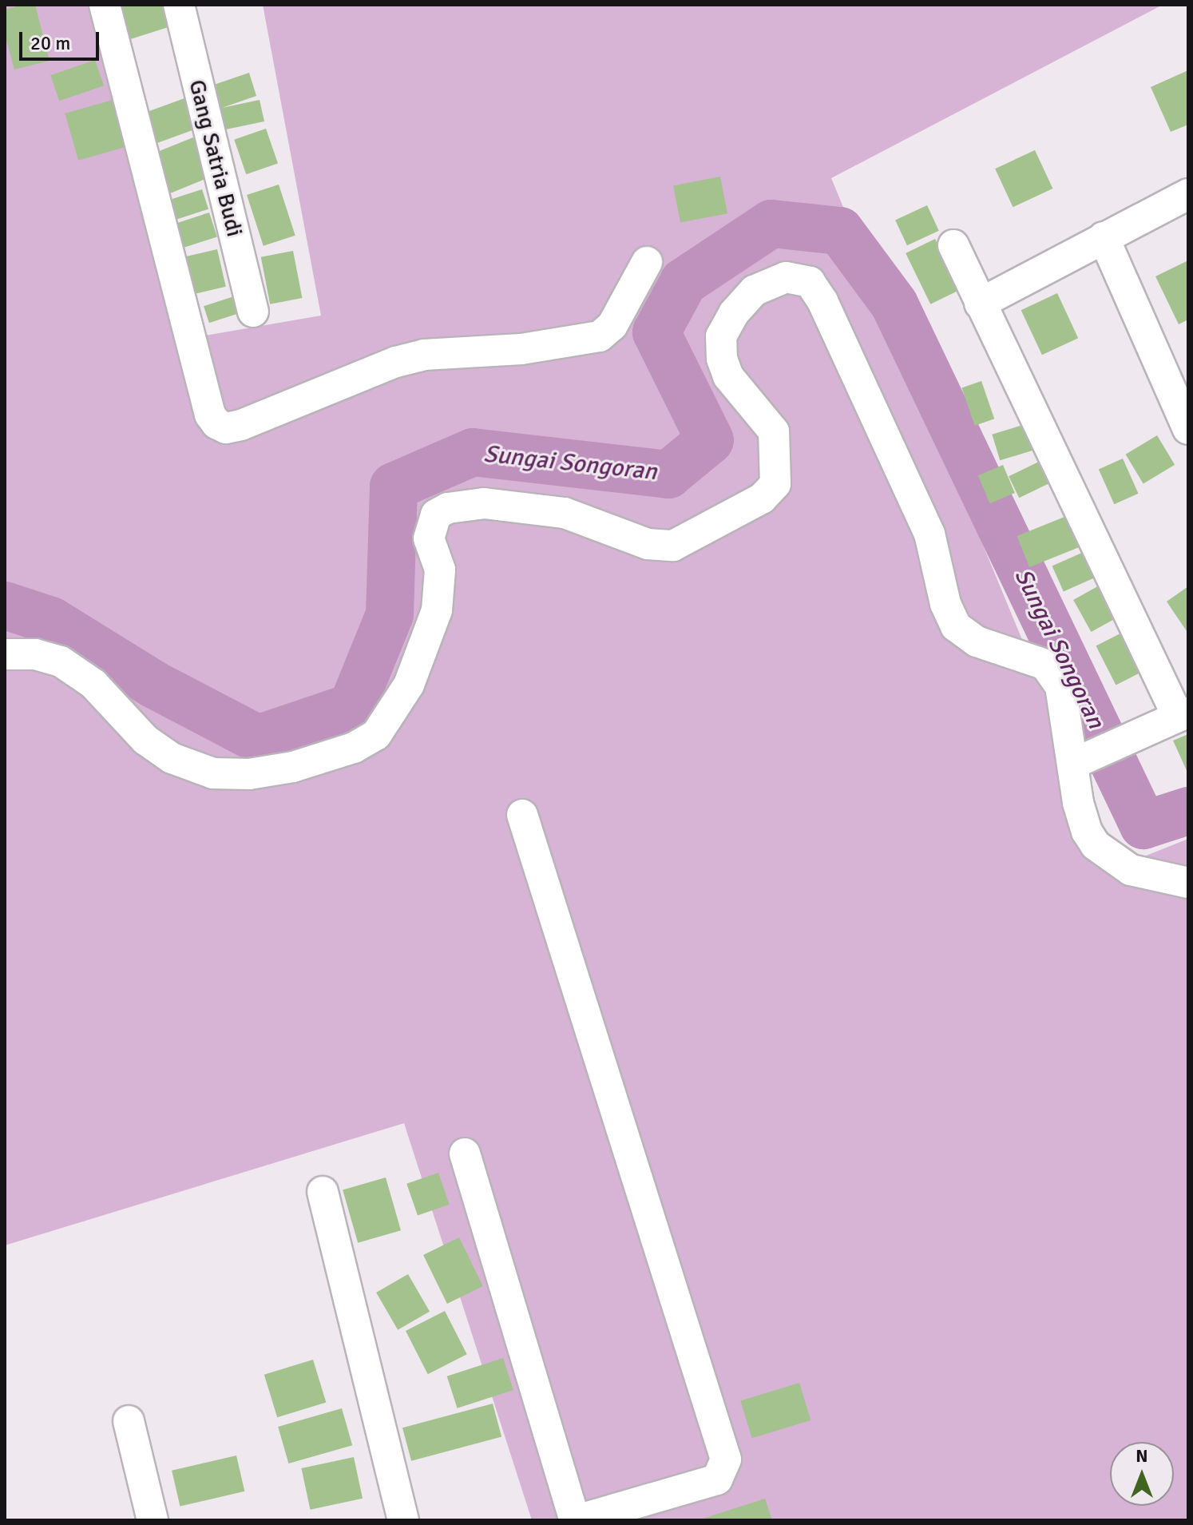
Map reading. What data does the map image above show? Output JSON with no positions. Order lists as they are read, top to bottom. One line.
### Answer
{"streets":{"street":["Gang Satria Budi"]},"water":["Sungai Songoran"],"scale_bar":"20 m","north":"top"}
